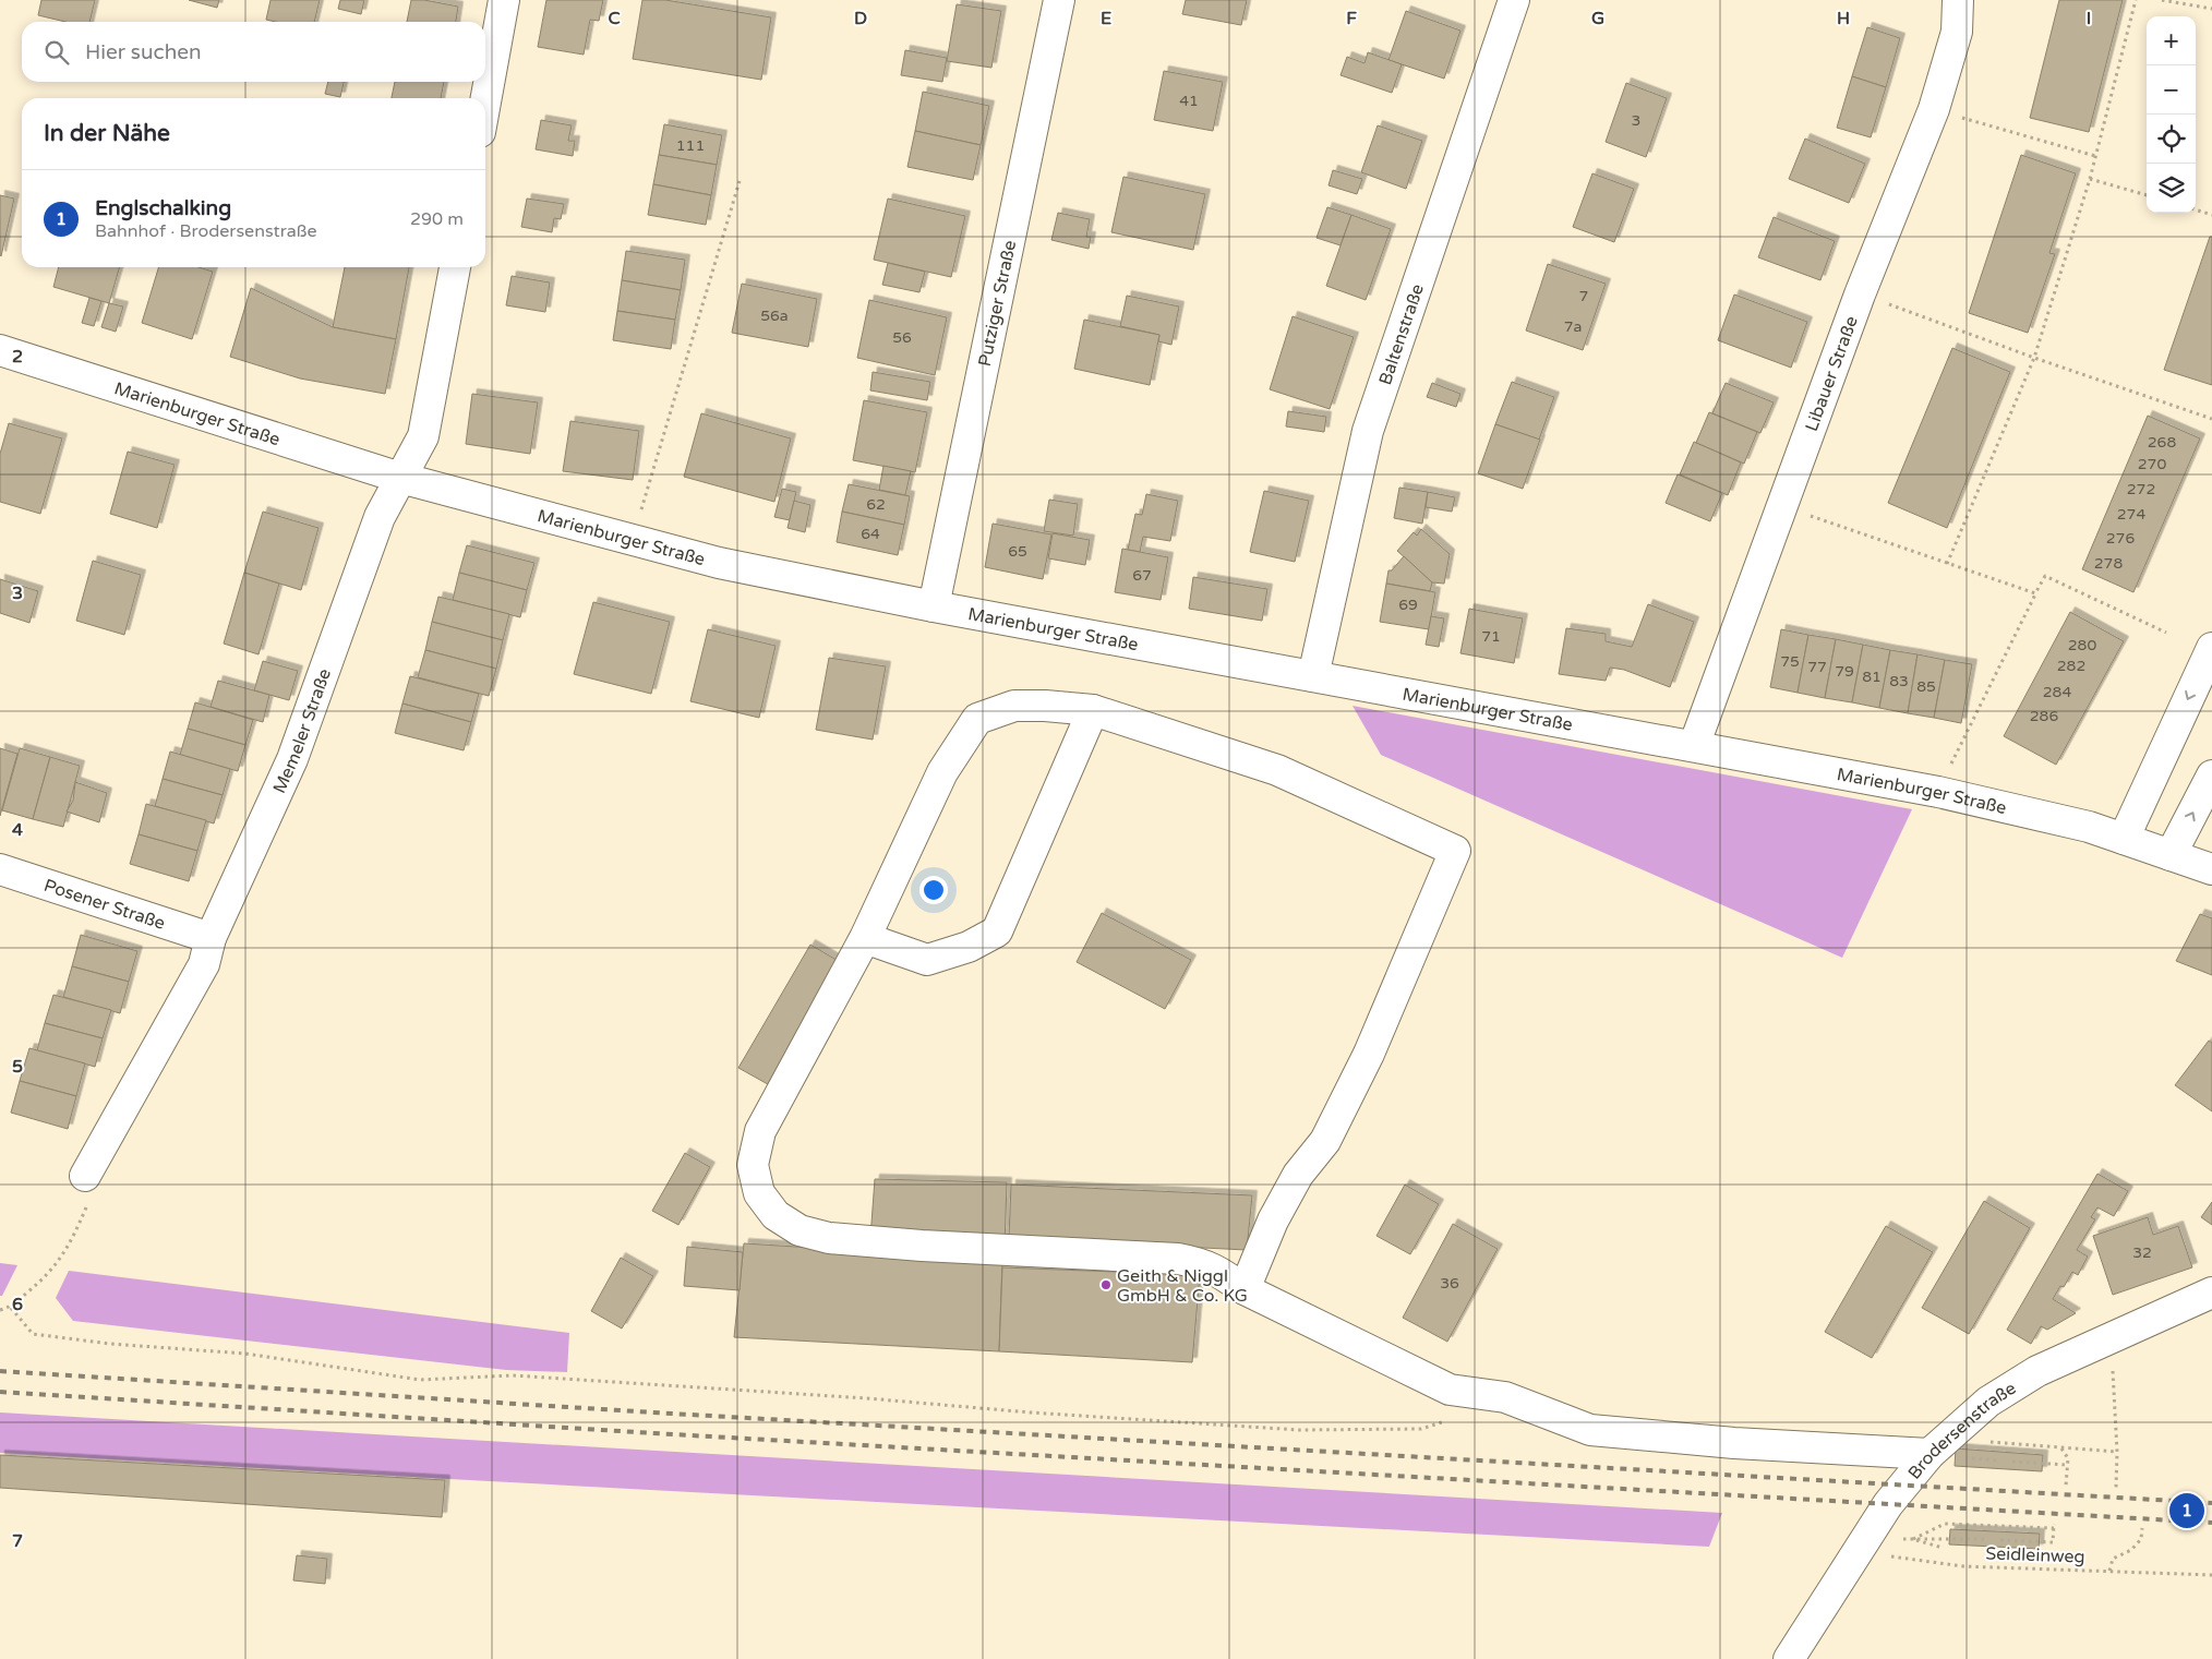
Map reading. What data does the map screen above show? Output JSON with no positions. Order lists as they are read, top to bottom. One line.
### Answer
{"streets":{"street":["Putziger Straße","Baltenstraße","Libauer Straße","Marienburger Straße","Memeler Straße","Posener Straße","Brodersenstraße"],"path":["Seidleinweg"]},"crossings":[["Putziger Straße","Marienburger Straße"],["Baltenstraße","Marienburger Straße"],["Libauer Straße","Marienburger Straße"],["Marienburger Straße","Memeler Straße"],["Memeler Straße","Posener Straße"],["Brodersenstraße","Seidleinweg"]],"places":["Geith & Niggl GmbH & Co. KG"],"house_numbers":["41","3","111","7","56a","7a","56","268","270","272","62","274","64","276","65","278","67","69","71","280","75","282","77","79","81","83","85","284","286","32","36"],"page":{"map_buttons":["+","−"],"search":"Hier suchen","heading":"In der Nähe","list":[{"mark":"1","name":"Englschalking","note":"Bahnhof · Brodersenstraße","value":"290 m"}],"pins":"1"},"grid":{"columns":["C","D","E","F","G","H","I"],"rows":["2","3","4","5","6","7"]}}
